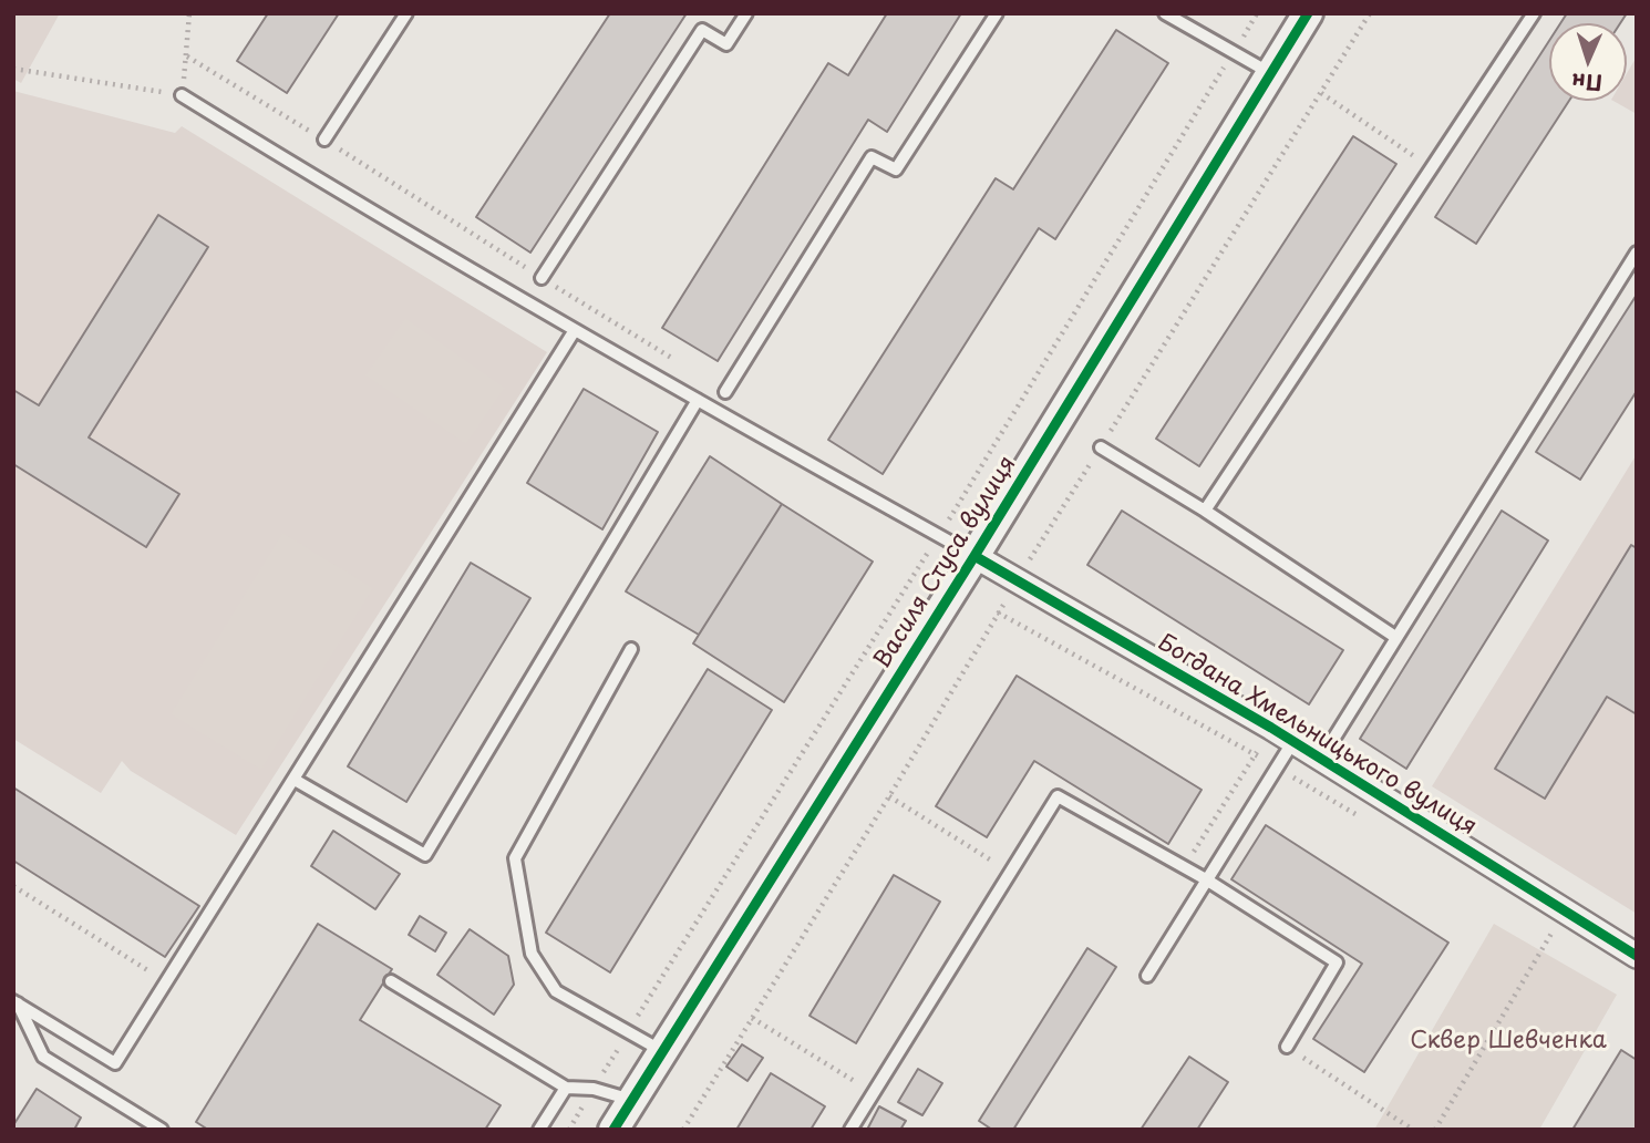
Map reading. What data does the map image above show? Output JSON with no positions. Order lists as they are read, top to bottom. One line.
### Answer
{"streets":{"street":["Василя Стуса вулиця","Богдана Хмельницького вулиця"]},"crossings":[["Василя Стуса вулиця","Богдана Хмельницького вулиця"]],"parks":["Сквер Шевченка"],"north":"bottom"}
